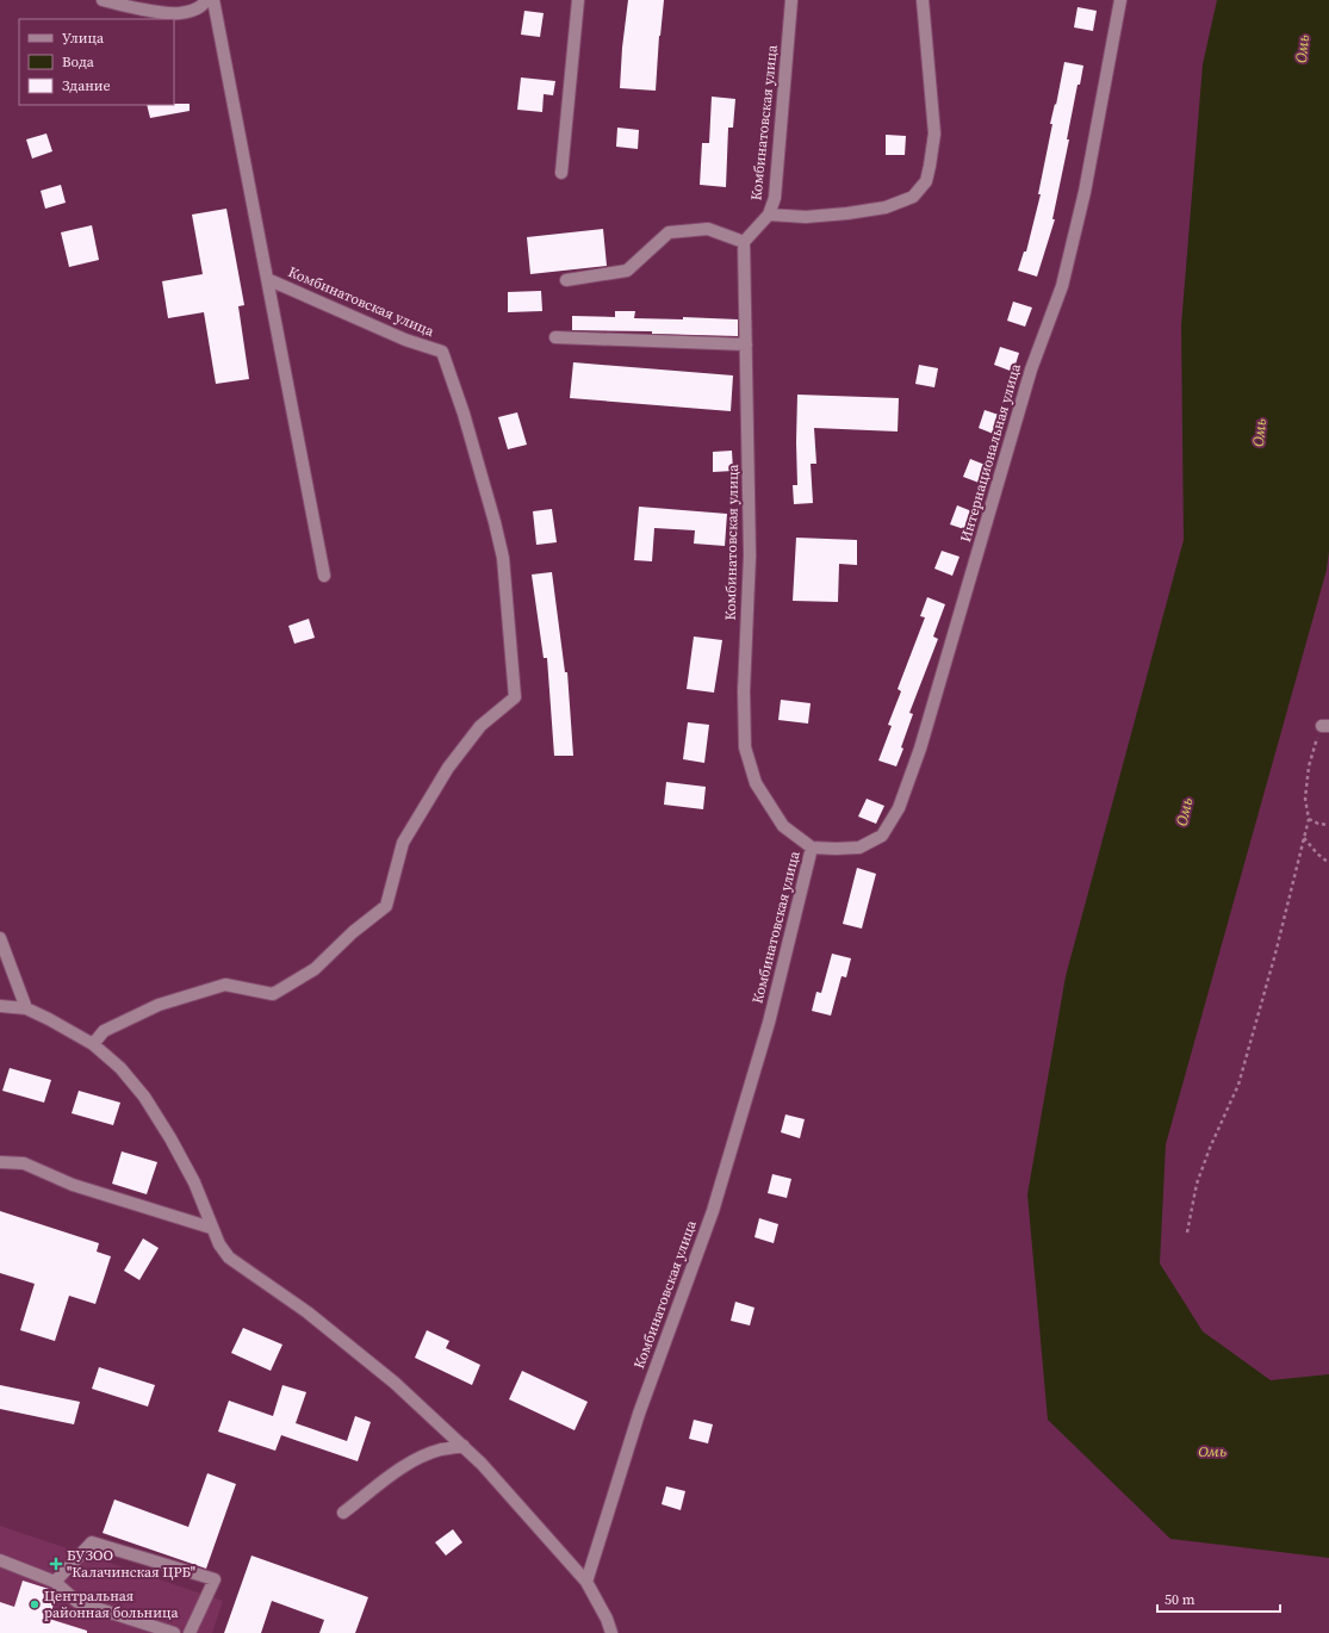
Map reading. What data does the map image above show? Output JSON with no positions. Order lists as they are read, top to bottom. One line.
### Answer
{"streets":{"street":["Комбинатовская улица","Интернациональная улица"]},"crossings":[["Комбинатовская улица","Интернациональная улица"]],"water":["Омь"],"places":{"health":["БУЗОО \"Калачинская ЦРБ\""],"other":["Центральная районная больница"]},"legend":["Улица","Вода","Здание"],"scale_bar":"50 m"}
